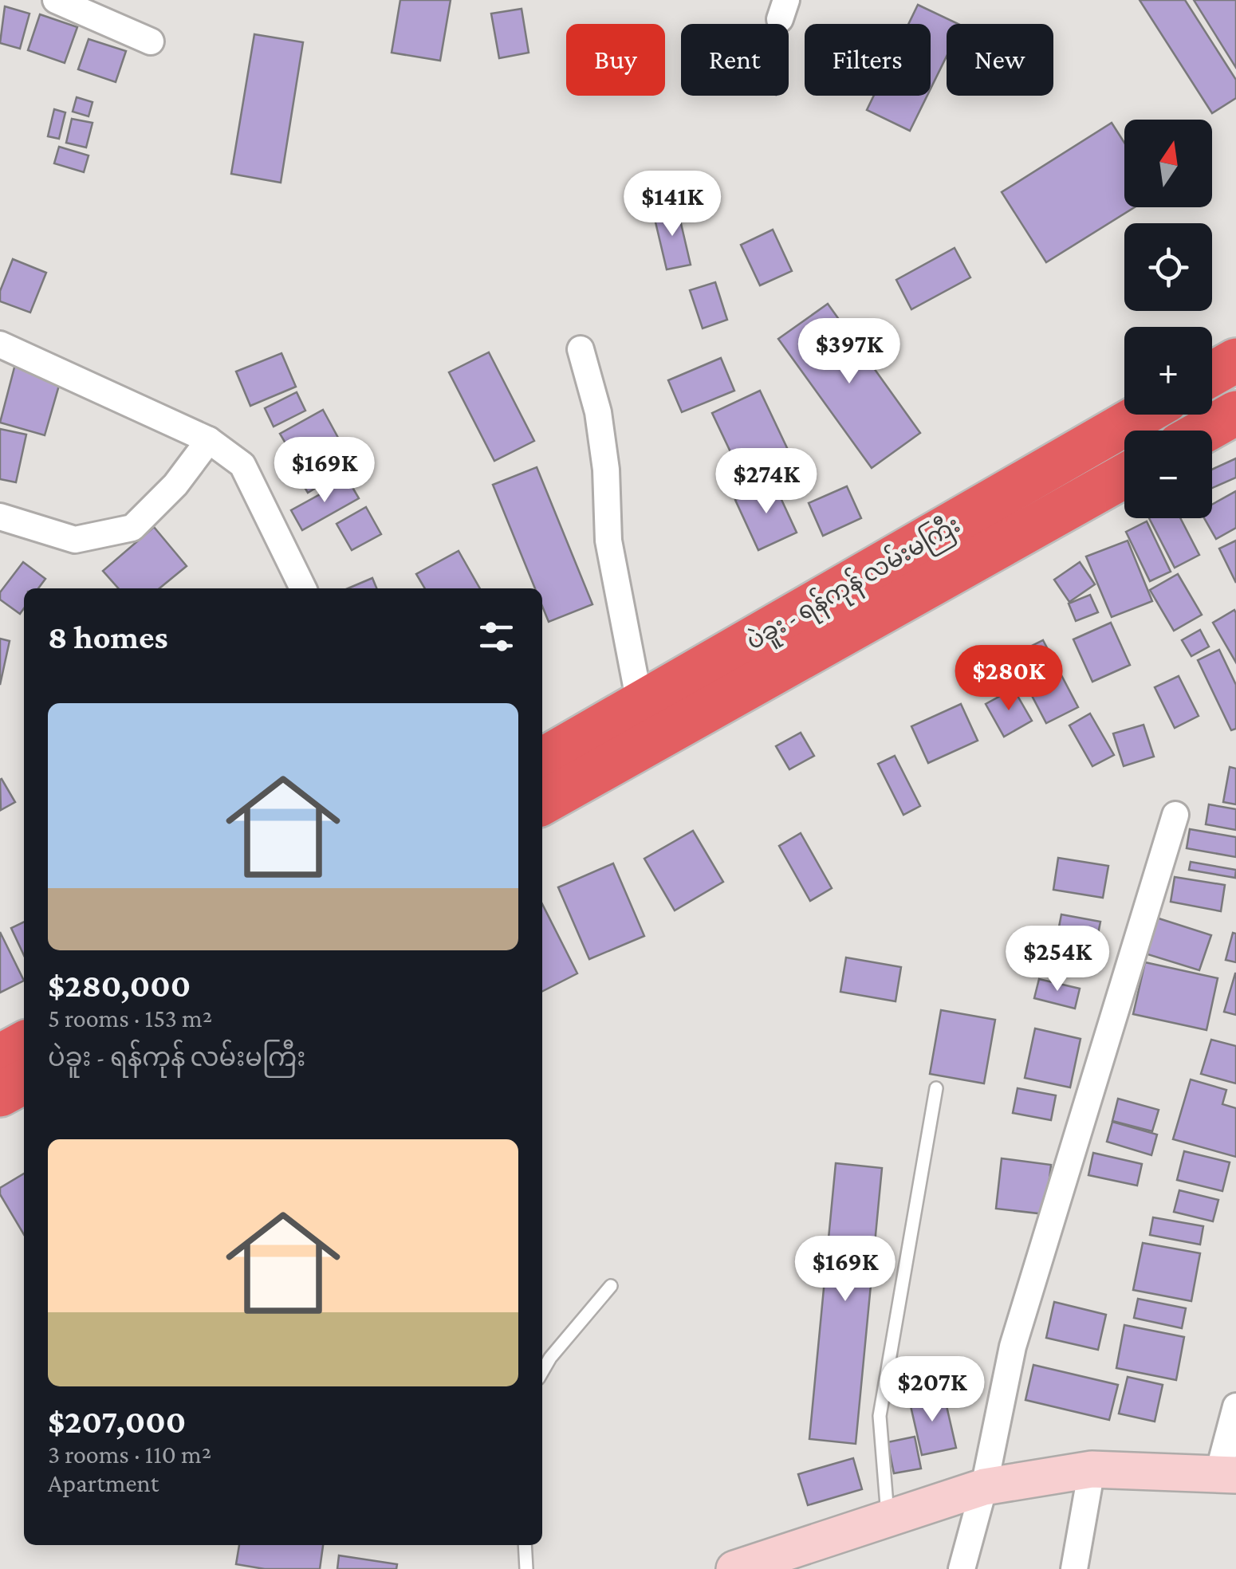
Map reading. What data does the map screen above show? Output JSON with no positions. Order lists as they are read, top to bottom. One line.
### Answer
{"streets":{"highway":["ပဲခူး - ရန်ကုန် လမ်းမကြီး"]},"north":"top","page":{"chip":["Buy","Rent","Filters","New"],"map_buttons":["+","−"],"price":["$141K","$397K","$169K","$274K","$280K","$254K","$169K","$207K"],"heading":"8 homes","list":[{"name":"$280,000","note":"5 rooms · 153 m² · ပဲခူး - ရန်ကုန် လမ်းမကြီး"},{"name":"$207,000","note":"3 rooms · 110 m² · Apartment"}]}}
